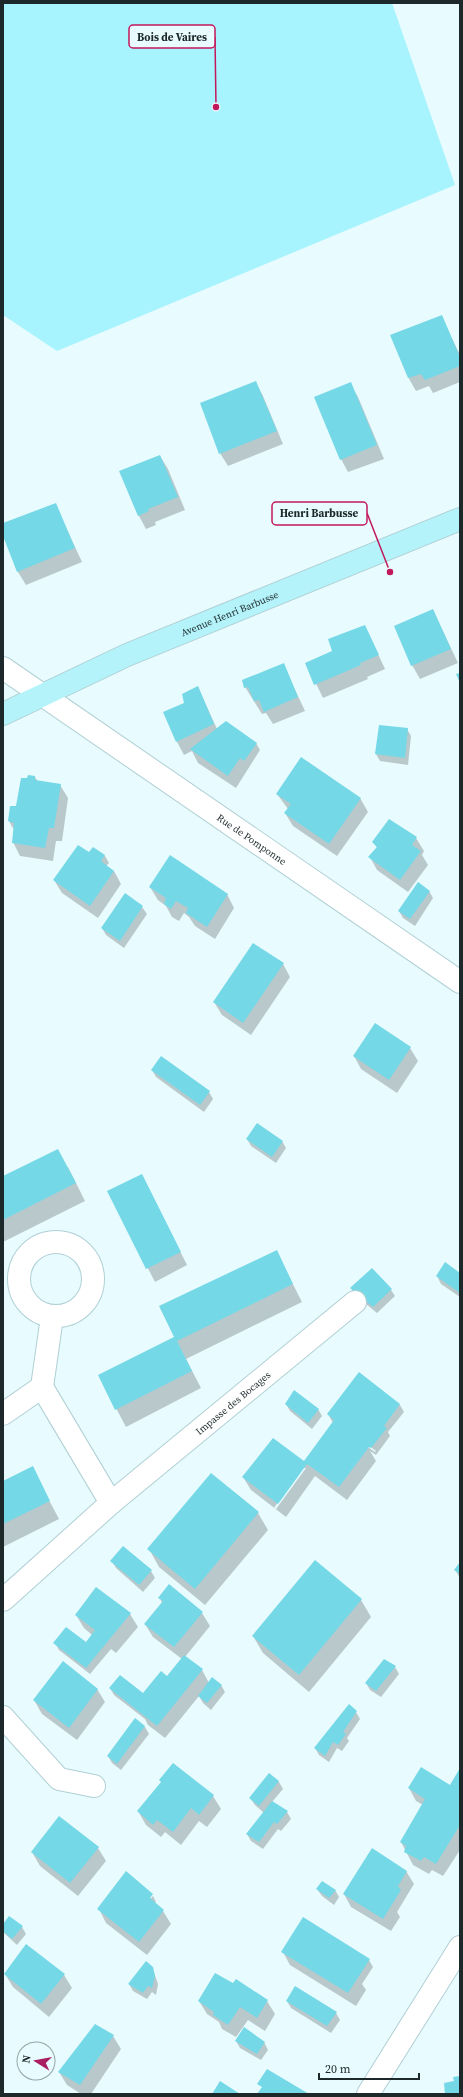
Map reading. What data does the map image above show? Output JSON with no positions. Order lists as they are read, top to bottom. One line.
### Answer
{"streets":{"main road":["Avenue Henri Barbusse"],"street":["Rue de Pomponne","Impasse des Bocages"]},"crossings":[["Avenue Henri Barbusse","Rue de Pomponne"]],"places":["Bois de Vaires","Henri Barbusse"],"scale_bar":"20 m","north":"left"}
